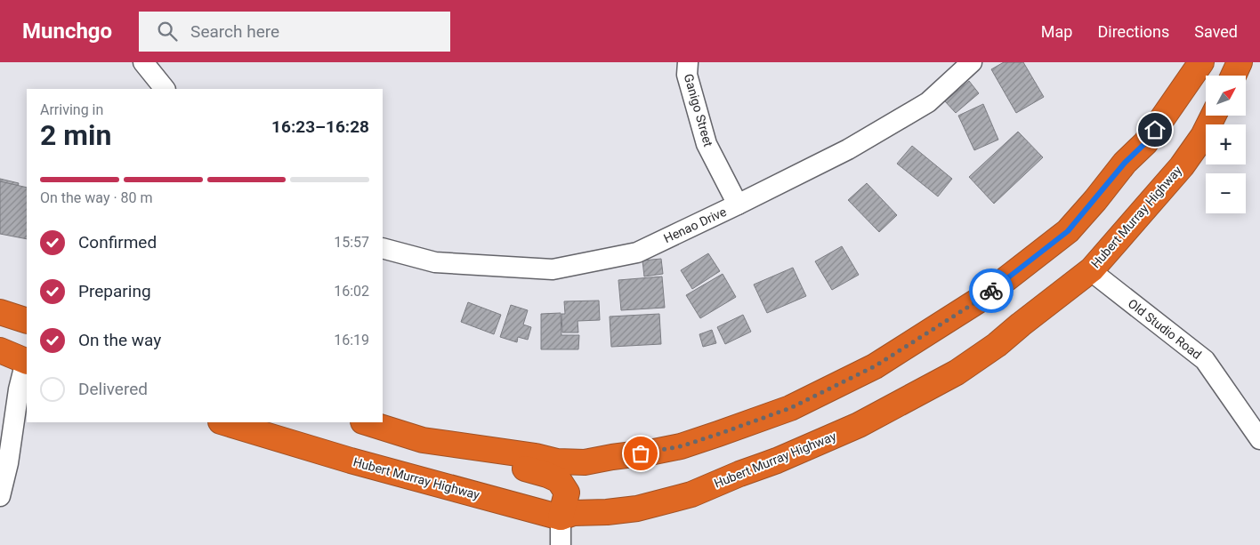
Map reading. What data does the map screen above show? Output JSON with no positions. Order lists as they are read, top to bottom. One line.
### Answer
{"streets":{"highway":["Hubert Murray Highway"],"street":["Ganigo Street","Henao Drive","Old Studio Road"]},"crossings":[["Ganigo Street","Henao Drive"],["Hubert Murray Highway","Old Studio Road"]],"north":"top right","page":{"header":"Munchgo","search":"Search here","nav":["Map","Directions","Saved"],"map_buttons":["+","−"],"heading":["2 min","Arriving in","16:23–16:28"],"bar":"On the way · 80 m","list":[["Confirmed","15:57"],["Preparing","16:02"],["On the way","16:19"],"Delivered"]}}
